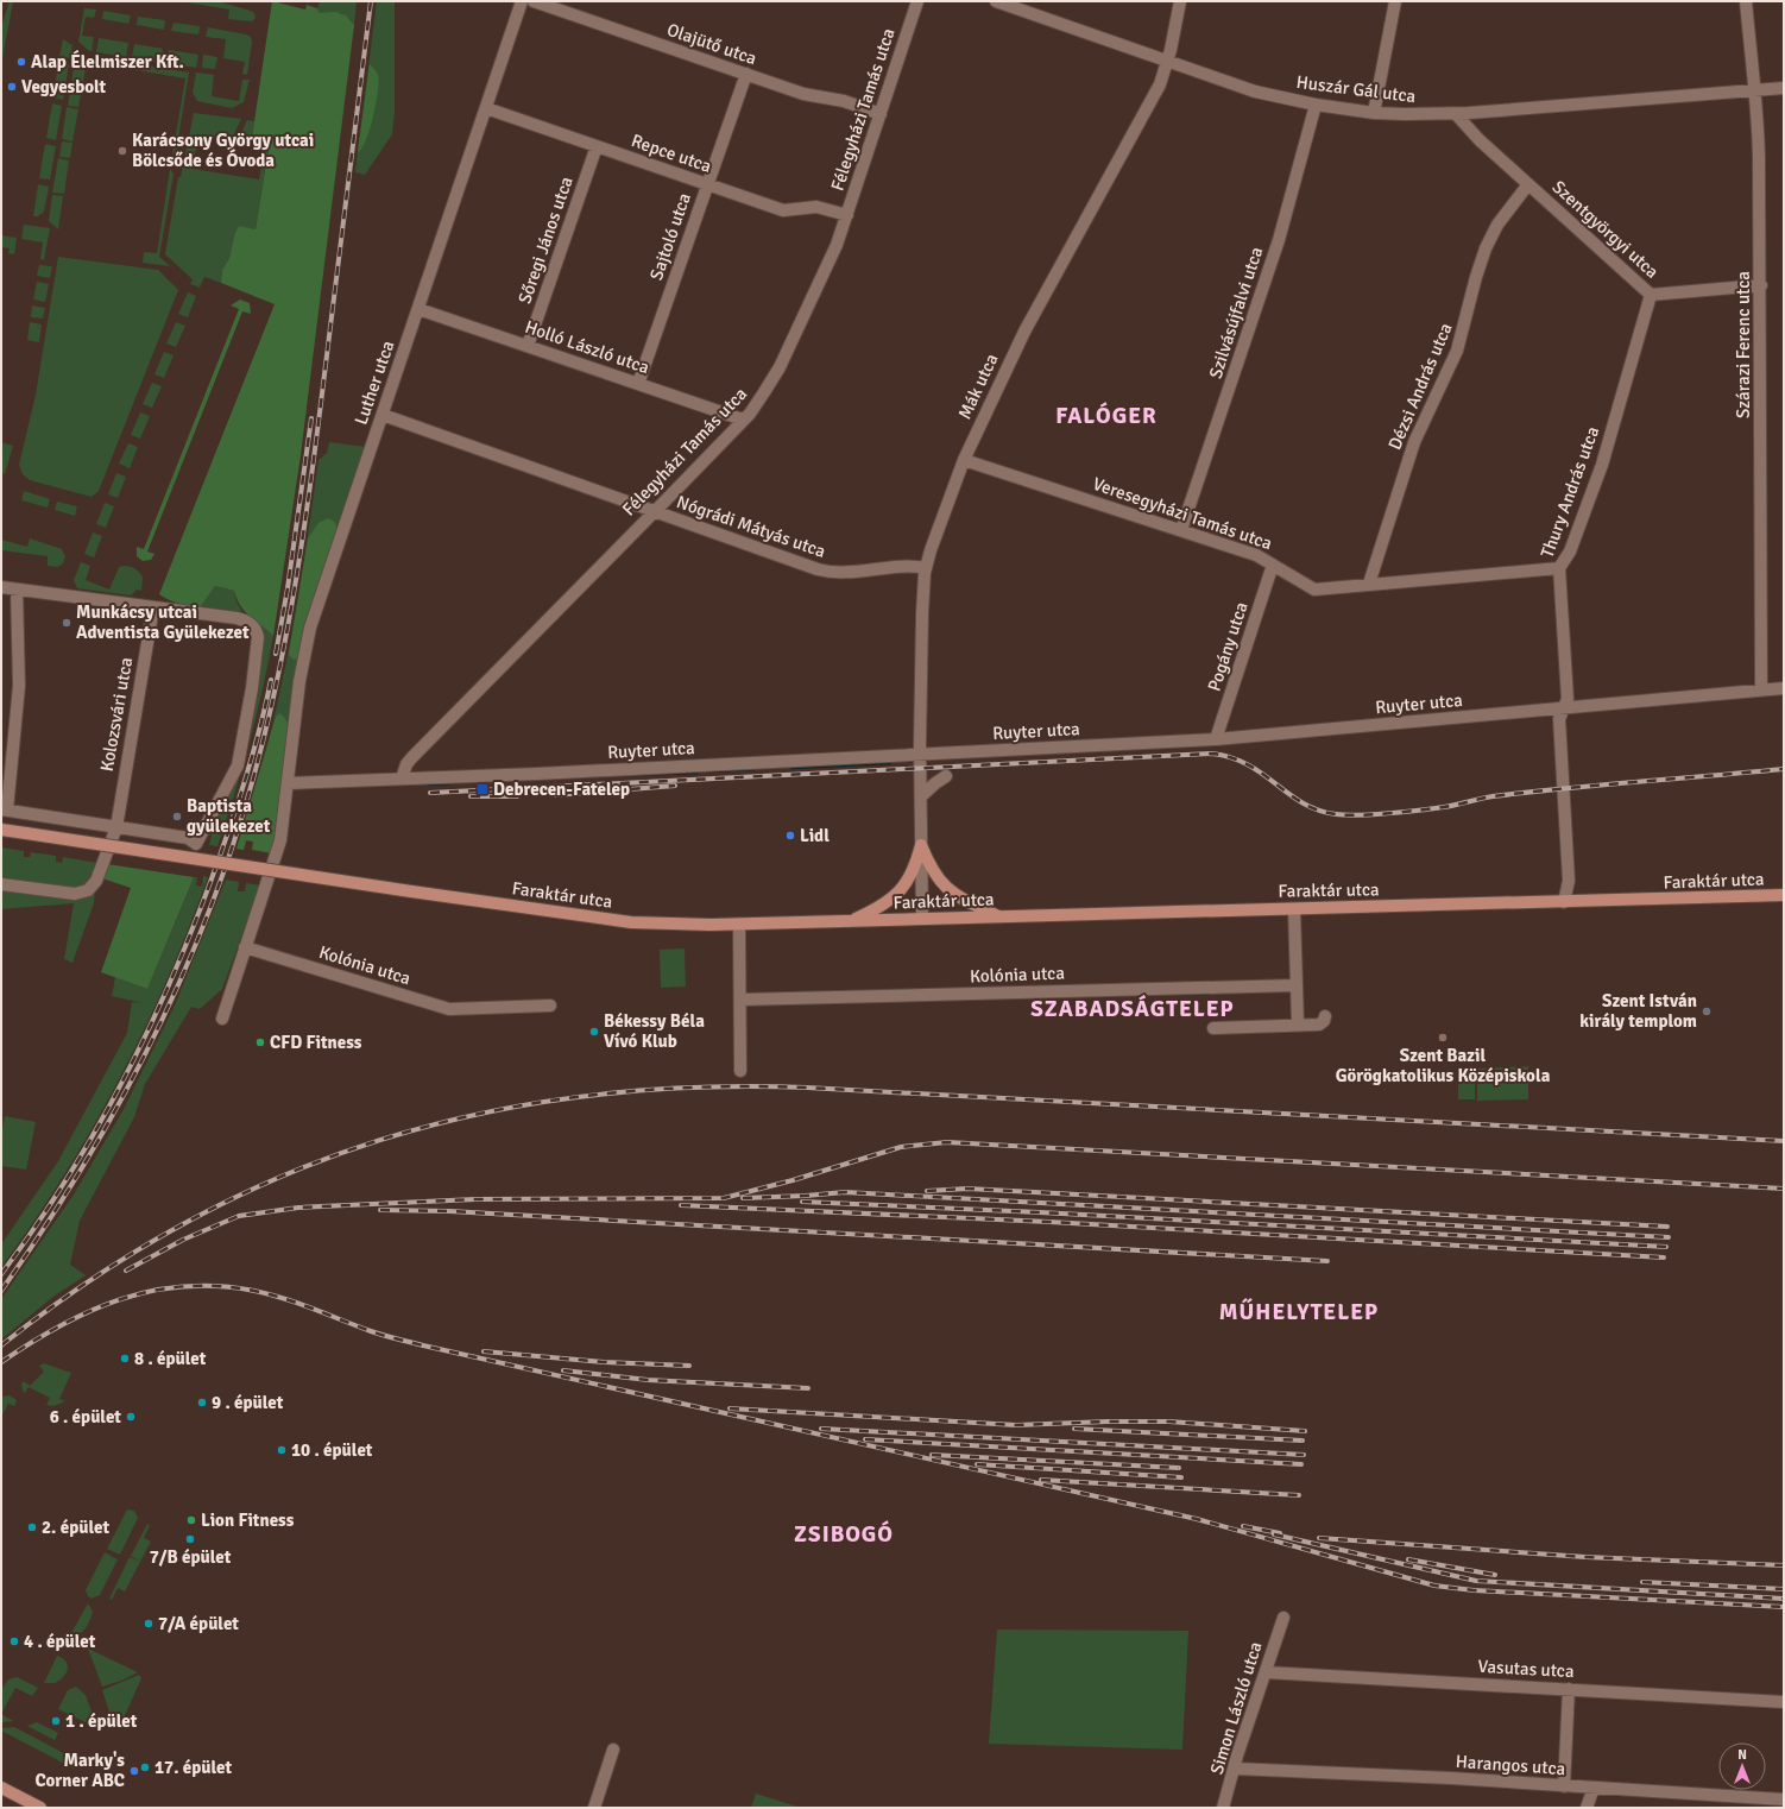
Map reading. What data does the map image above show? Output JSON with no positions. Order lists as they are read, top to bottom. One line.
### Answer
{"streets":{"main road":["Faraktár utca"],"street":["Olajütő utca","Huszár Gál utca","Félegyházi Tamás utca","Repce utca","Szentgyörgyi utca","Sajtoló utca","Sőregi János utca","Szilvásújfalvi utca","Szárazi Ferenc utca","Holló László utca","Luther utca","Mák utca","Dézsi András utca","Thury András utca","Veresegyházi Tamás utca","Nógrádi Mátyás utca","Pogány utca","Ruyter utca","Kolozsvári utca","Kolónia utca","Vasutas utca","Simon László utca","Harangos utca"]},"crossings":[["Olajütő utca","Félegyházi Tamás utca"],["Olajütő utca","Sajtoló utca"],["Huszár Gál utca","Szentgyörgyi utca"],["Huszár Gál utca","Szilvásújfalvi utca"],["Huszár Gál utca","Szárazi Ferenc utca"],["Huszár Gál utca","Mák utca"],["Félegyházi Tamás utca","Repce utca"],["Félegyházi Tamás utca","Holló László utca"],["Félegyházi Tamás utca","Nógrádi Mátyás utca"],["Félegyházi Tamás utca","Ruyter utca"],["Repce utca","Sajtoló utca"],["Repce utca","Sőregi János utca"],["Repce utca","Luther utca"],["Szentgyörgyi utca","Szárazi Ferenc utca"],["Szentgyörgyi utca","Dézsi András utca"],["Szentgyörgyi utca","Thury András utca"],["Sajtoló utca","Holló László utca"],["Sőregi János utca","Holló László utca"],["Szilvásújfalvi utca","Veresegyházi Tamás utca"],["Szárazi Ferenc utca","Ruyter utca"],["Holló László utca","Luther utca"],["Luther utca","Nógrádi Mátyás utca"],["Luther utca","Ruyter utca"],["Luther utca","Kolónia utca"],["Mák utca","Veresegyházi Tamás utca"],["Mák utca","Nógrádi Mátyás utca"],["Mák utca","Ruyter utca"],["Mák utca","Faraktár utca"],["Dézsi András utca","Veresegyházi Tamás utca"],["Thury András utca","Veresegyházi Tamás utca"],["Thury András utca","Ruyter utca"],["Thury András utca","Faraktár utca"],["Veresegyházi Tamás utca","Pogány utca"],["Pogány utca","Ruyter utca"],["Vasutas utca","Simon László utca"],["Simon László utca","Harangos utca"]],"districts":["FALÓGER","SZABADSÁGTELEP","MŰHELYTELEP","ZSIBOGÓ"],"places":{"other":["Alap Élelmiszer Kft.","Vegyesbolt","Karácsony György utcai Bölcsőde és Óvoda","Munkácsy utcai Adventista Gyülekezet","Baptista gyülekezet","Lidl","Szent István király templom","Békessy Béla Vívó Klub","Szent Bazil Görögkatolikus Középiskola","CFD Fitness","8 . épület","9 . épület","6 . épület","10 . épület","Lion Fitness","2. épület","7/B épület","7/A épület","4 . épület","1 . épület","17. épület","Marky's Corner ABC"],"transit":["Debrecen-Fatelep"]},"north":"top"}
